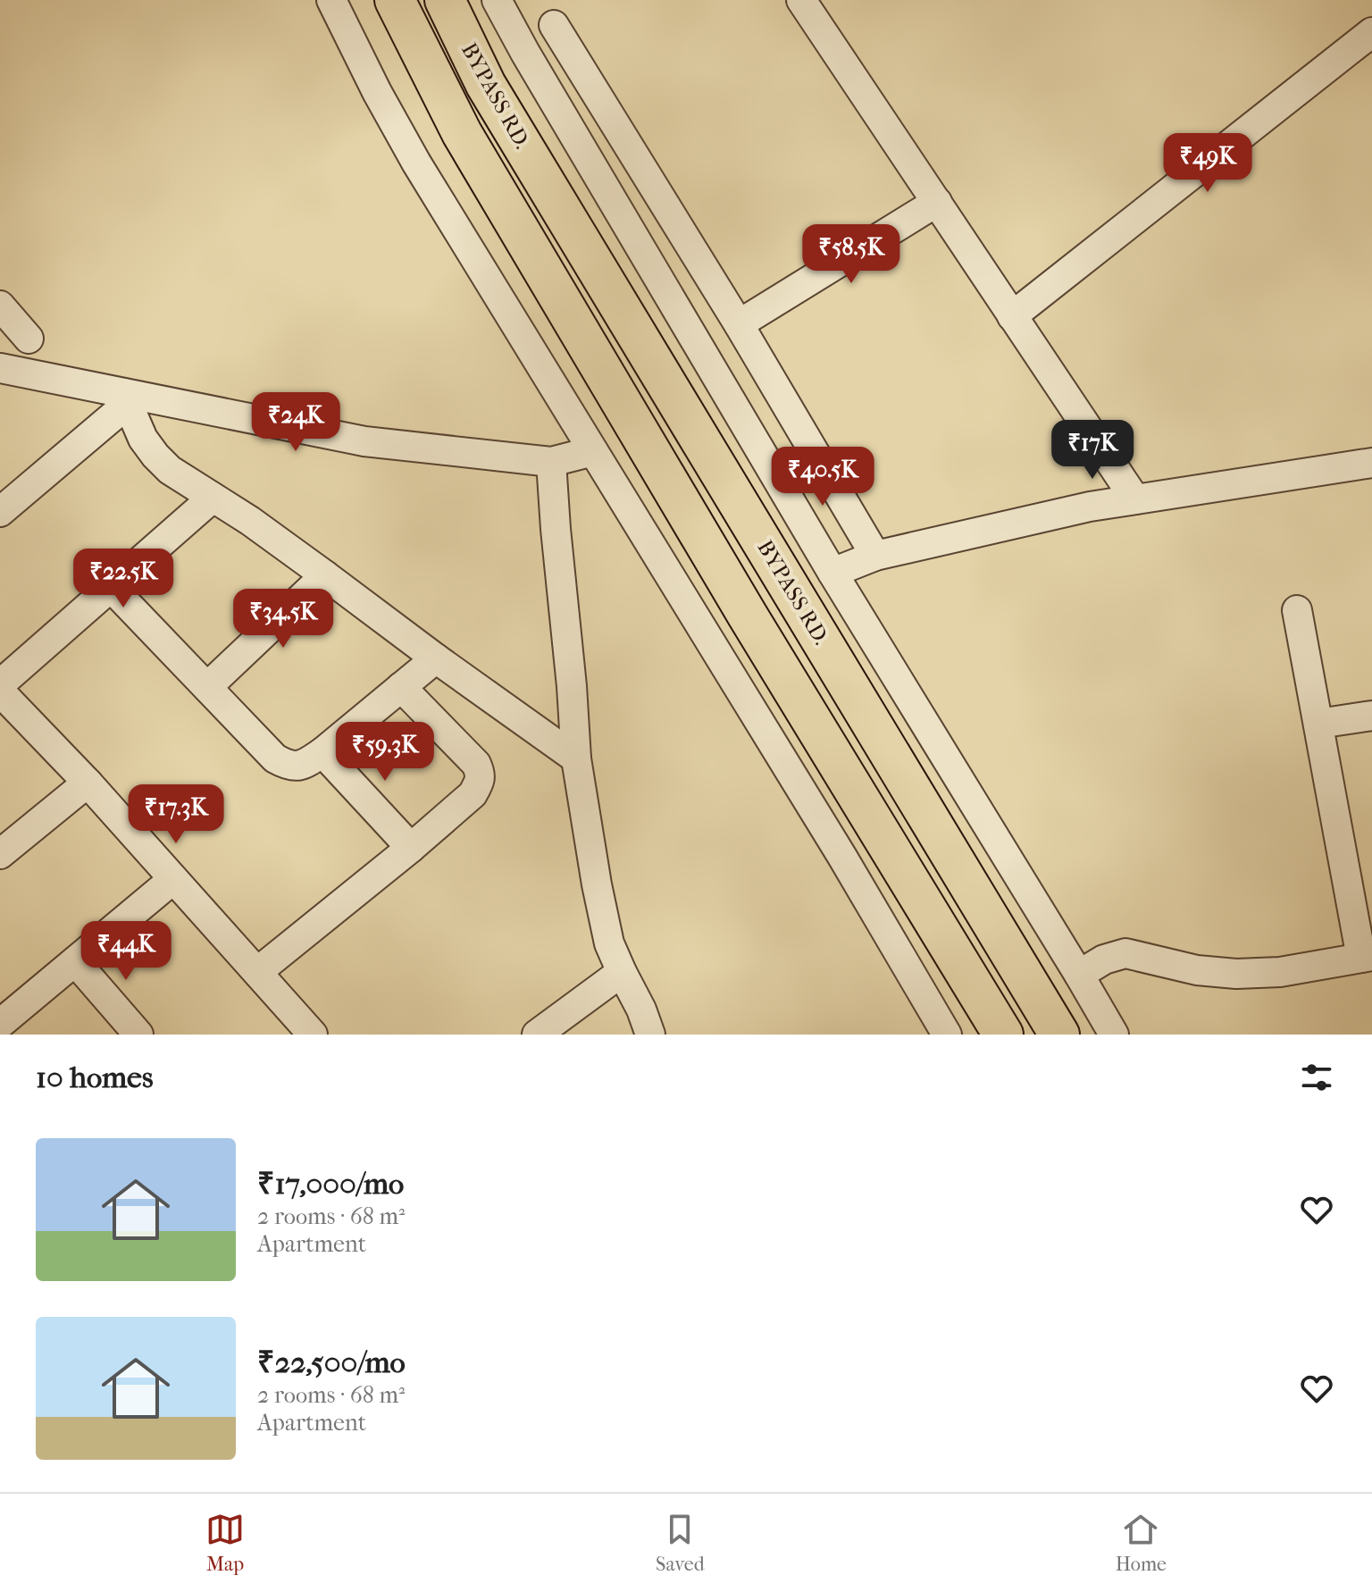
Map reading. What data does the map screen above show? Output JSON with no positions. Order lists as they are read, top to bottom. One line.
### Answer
{"streets":{"highway":["BYPASS RD."]},"page":{"price":["₹49K","₹58.5K","₹24K","₹17K","₹40.5K","₹22.5K","₹34.5K","₹59.3K","₹17.3K","₹44K"],"heading":"10 homes","list":[{"name":"₹17,000/mo","note":"2 rooms · 68 m² · Apartment"},{"name":"₹22,500/mo","note":"2 rooms · 68 m² · Apartment"}],"tabs":["Map","Saved","Home"]}}
